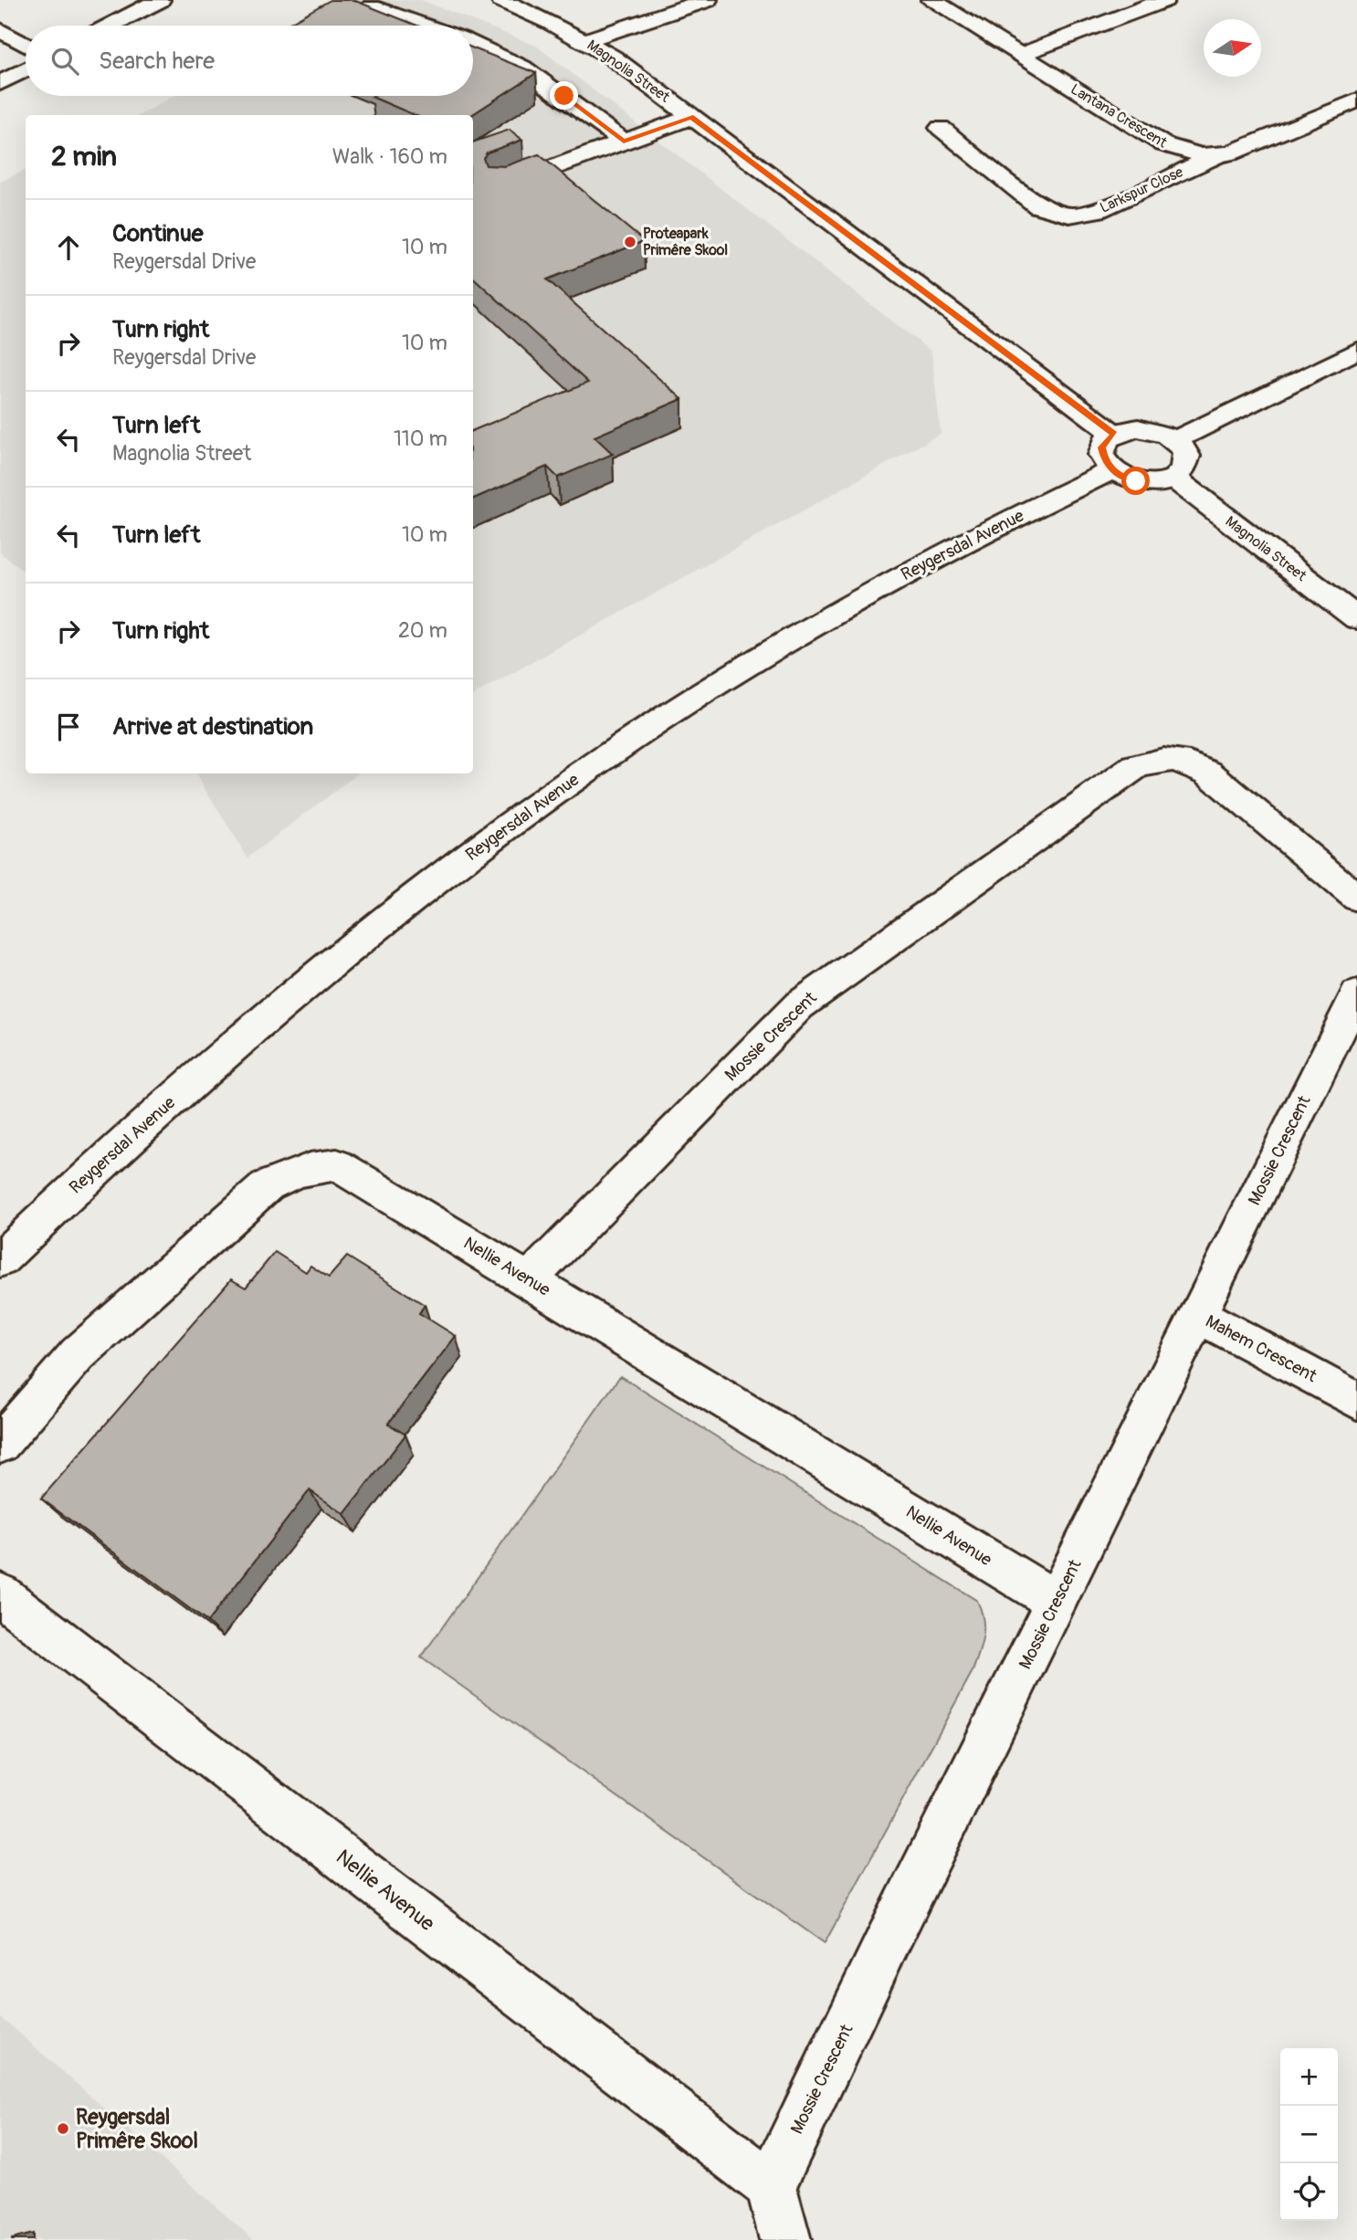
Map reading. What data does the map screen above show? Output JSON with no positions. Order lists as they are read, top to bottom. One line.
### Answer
{"streets":{"street":["Magnolia Street","Lantana Crescent","Larkspur Close","Reygersdal Avenue","Mossie Crescent","Nellie Avenue","Mahem Crescent"]},"crossings":[["Magnolia Street","Reygersdal Avenue"],["Lantana Crescent","Larkspur Close"],["Mossie Crescent","Nellie Avenue"],["Mossie Crescent","Mahem Crescent"]],"places":["Proteapark Primêre Skool","Reygersdal Primêre Skool"],"north":"right","page":{"search":"Search here","heading":["2 min","Walk · 160 m"],"list":[["Continue","Reygersdal Drive","10 m"],["Turn right","Reygersdal Drive","10 m"],["Turn left","Magnolia Street","110 m"],["Turn left","10 m"],["Turn right","20 m"],"Arrive at destination"],"map_buttons":["+","−"]}}
